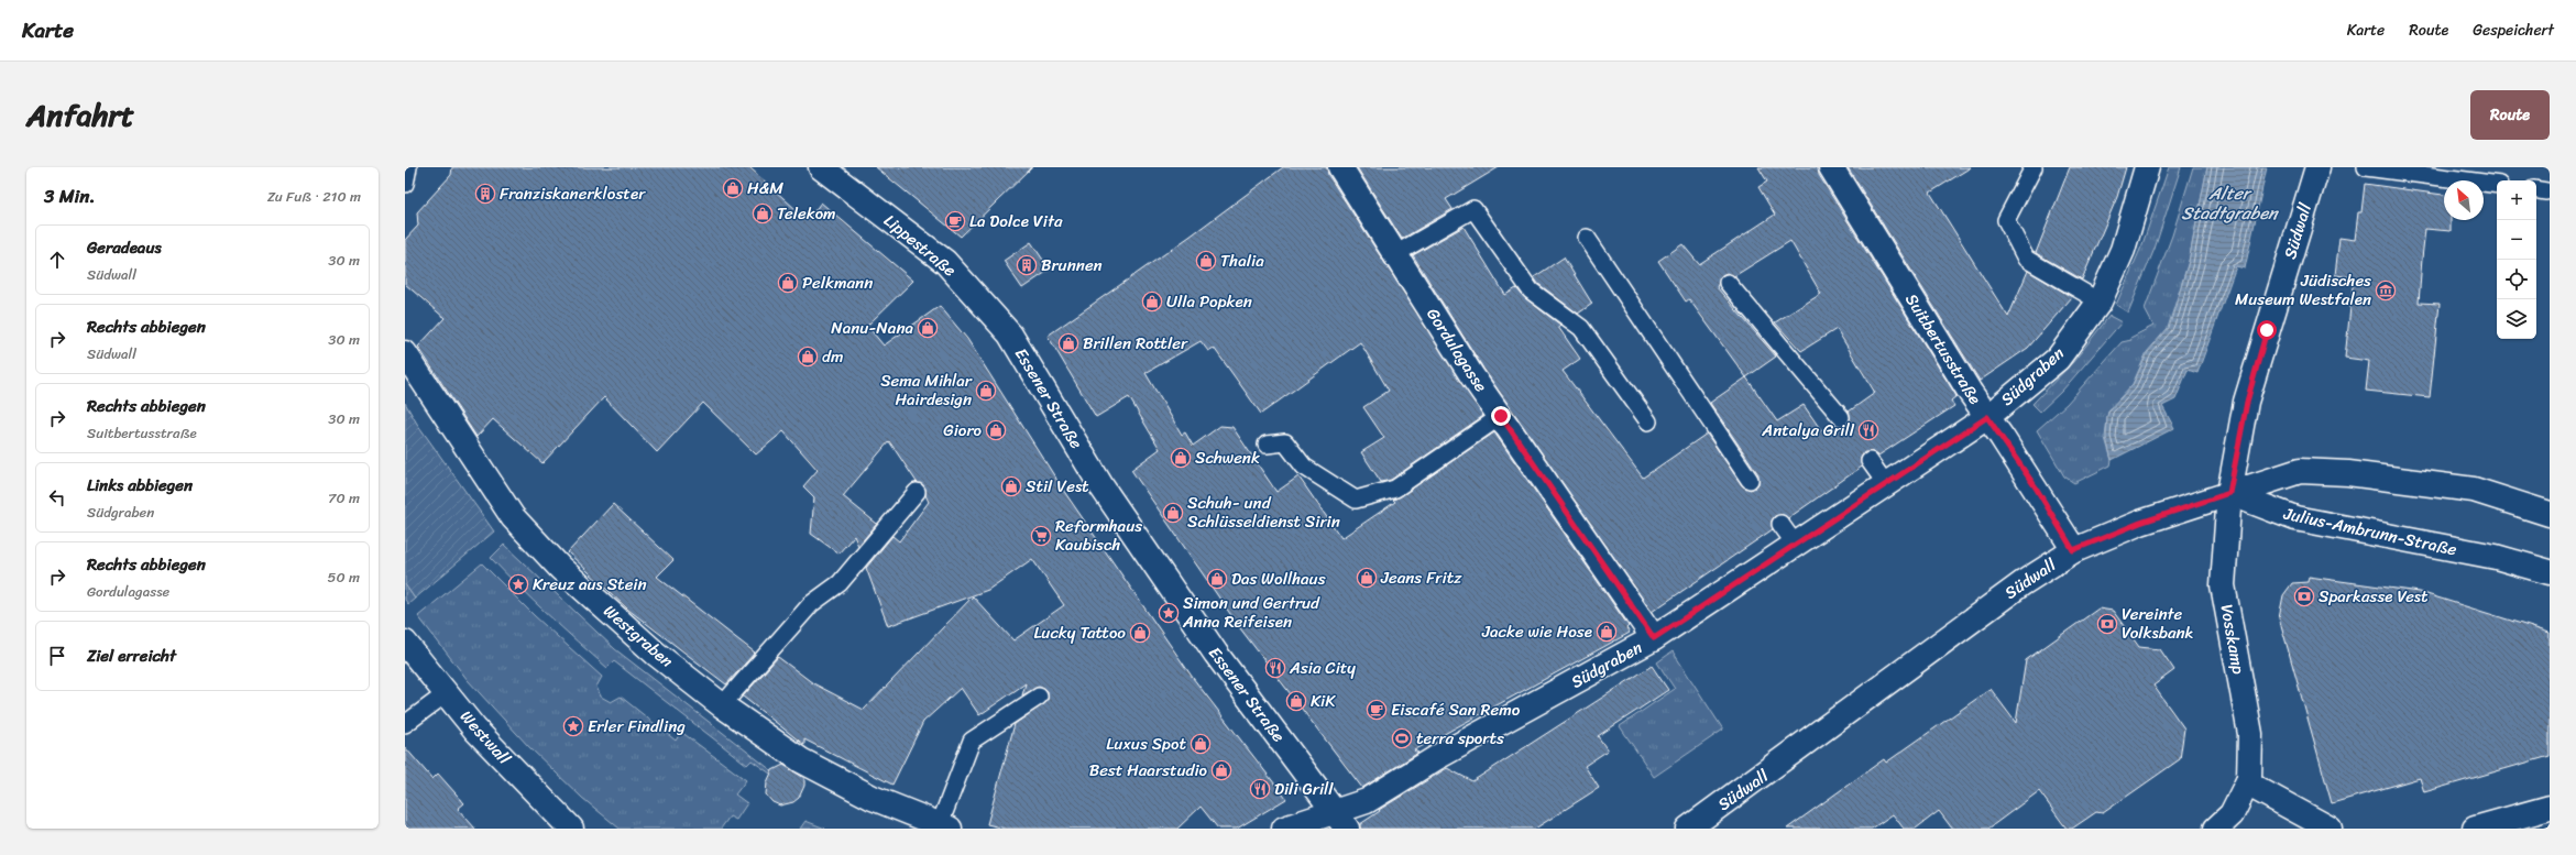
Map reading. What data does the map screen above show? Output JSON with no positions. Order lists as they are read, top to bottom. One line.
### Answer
{"streets":{"street":["Südwall","Lippestraße","Suitbertusstraße","Gordulagasse","Südgraben","Essener Straße","Julius-Ambrunn-Straße","Westgraben","Vosskamp","Westwall"]},"crossings":[["Südwall","Suitbertusstraße"],["Südwall","Julius-Ambrunn-Straße"],["Südwall","Vosskamp"],["Lippestraße","Essener Straße"],["Suitbertusstraße","Südgraben"],["Gordulagasse","Südgraben"],["Südgraben","Essener Straße"],["Julius-Ambrunn-Straße","Vosskamp"]],"water":["Alter Stadtgraben"],"places":{"shop":["H&M","Telekom","Thalia","Pelkmann","Ulla Popken","Nanu-Nana","Brillen Rottler","dm","Sema Mihlar Hairdesign","Gioro","Schwenk","Stil Vest","Schuh- und Schlüsseldienst Sirin","Jeans Fritz","Das Wollhaus","Jacke wie Hose","Lucky Tattoo","KiK","Luxus Spot","Best Haarstudio"],"building":["Franziskanerkloster","Brunnen"],"cafe":["La Dolce Vita","Eiscafé San Remo"],"museum":["Jüdisches Museum Westfalen"],"restaurant":["Antalya Grill","Asia City","Dili Grill"],"supermarket":["Reformhaus Kaubisch"],"place":["Kreuz aus Stein","Simon und Gertrud Anna Reifeisen","Erler Findling"],"bank":["Sparkasse Vest","Vereinte Volksbank"],"sports":["terra sports"]},"north":"top left","page":{"header":"Karte","nav":["Karte","Route","Gespeichert"],"title":"Anfahrt","buttons":"Route","heading":["3 Min.","Zu Fuß · 210 m"],"map_buttons":["+","−"],"list":[["Geradeaus","Südwall","30 m"],["Rechts abbiegen","Südwall","30 m"],["Rechts abbiegen","Suitbertusstraße","30 m"],["Links abbiegen","Südgraben","70 m"],["Rechts abbiegen","Gordulagasse","50 m"],"Ziel erreicht"]}}
